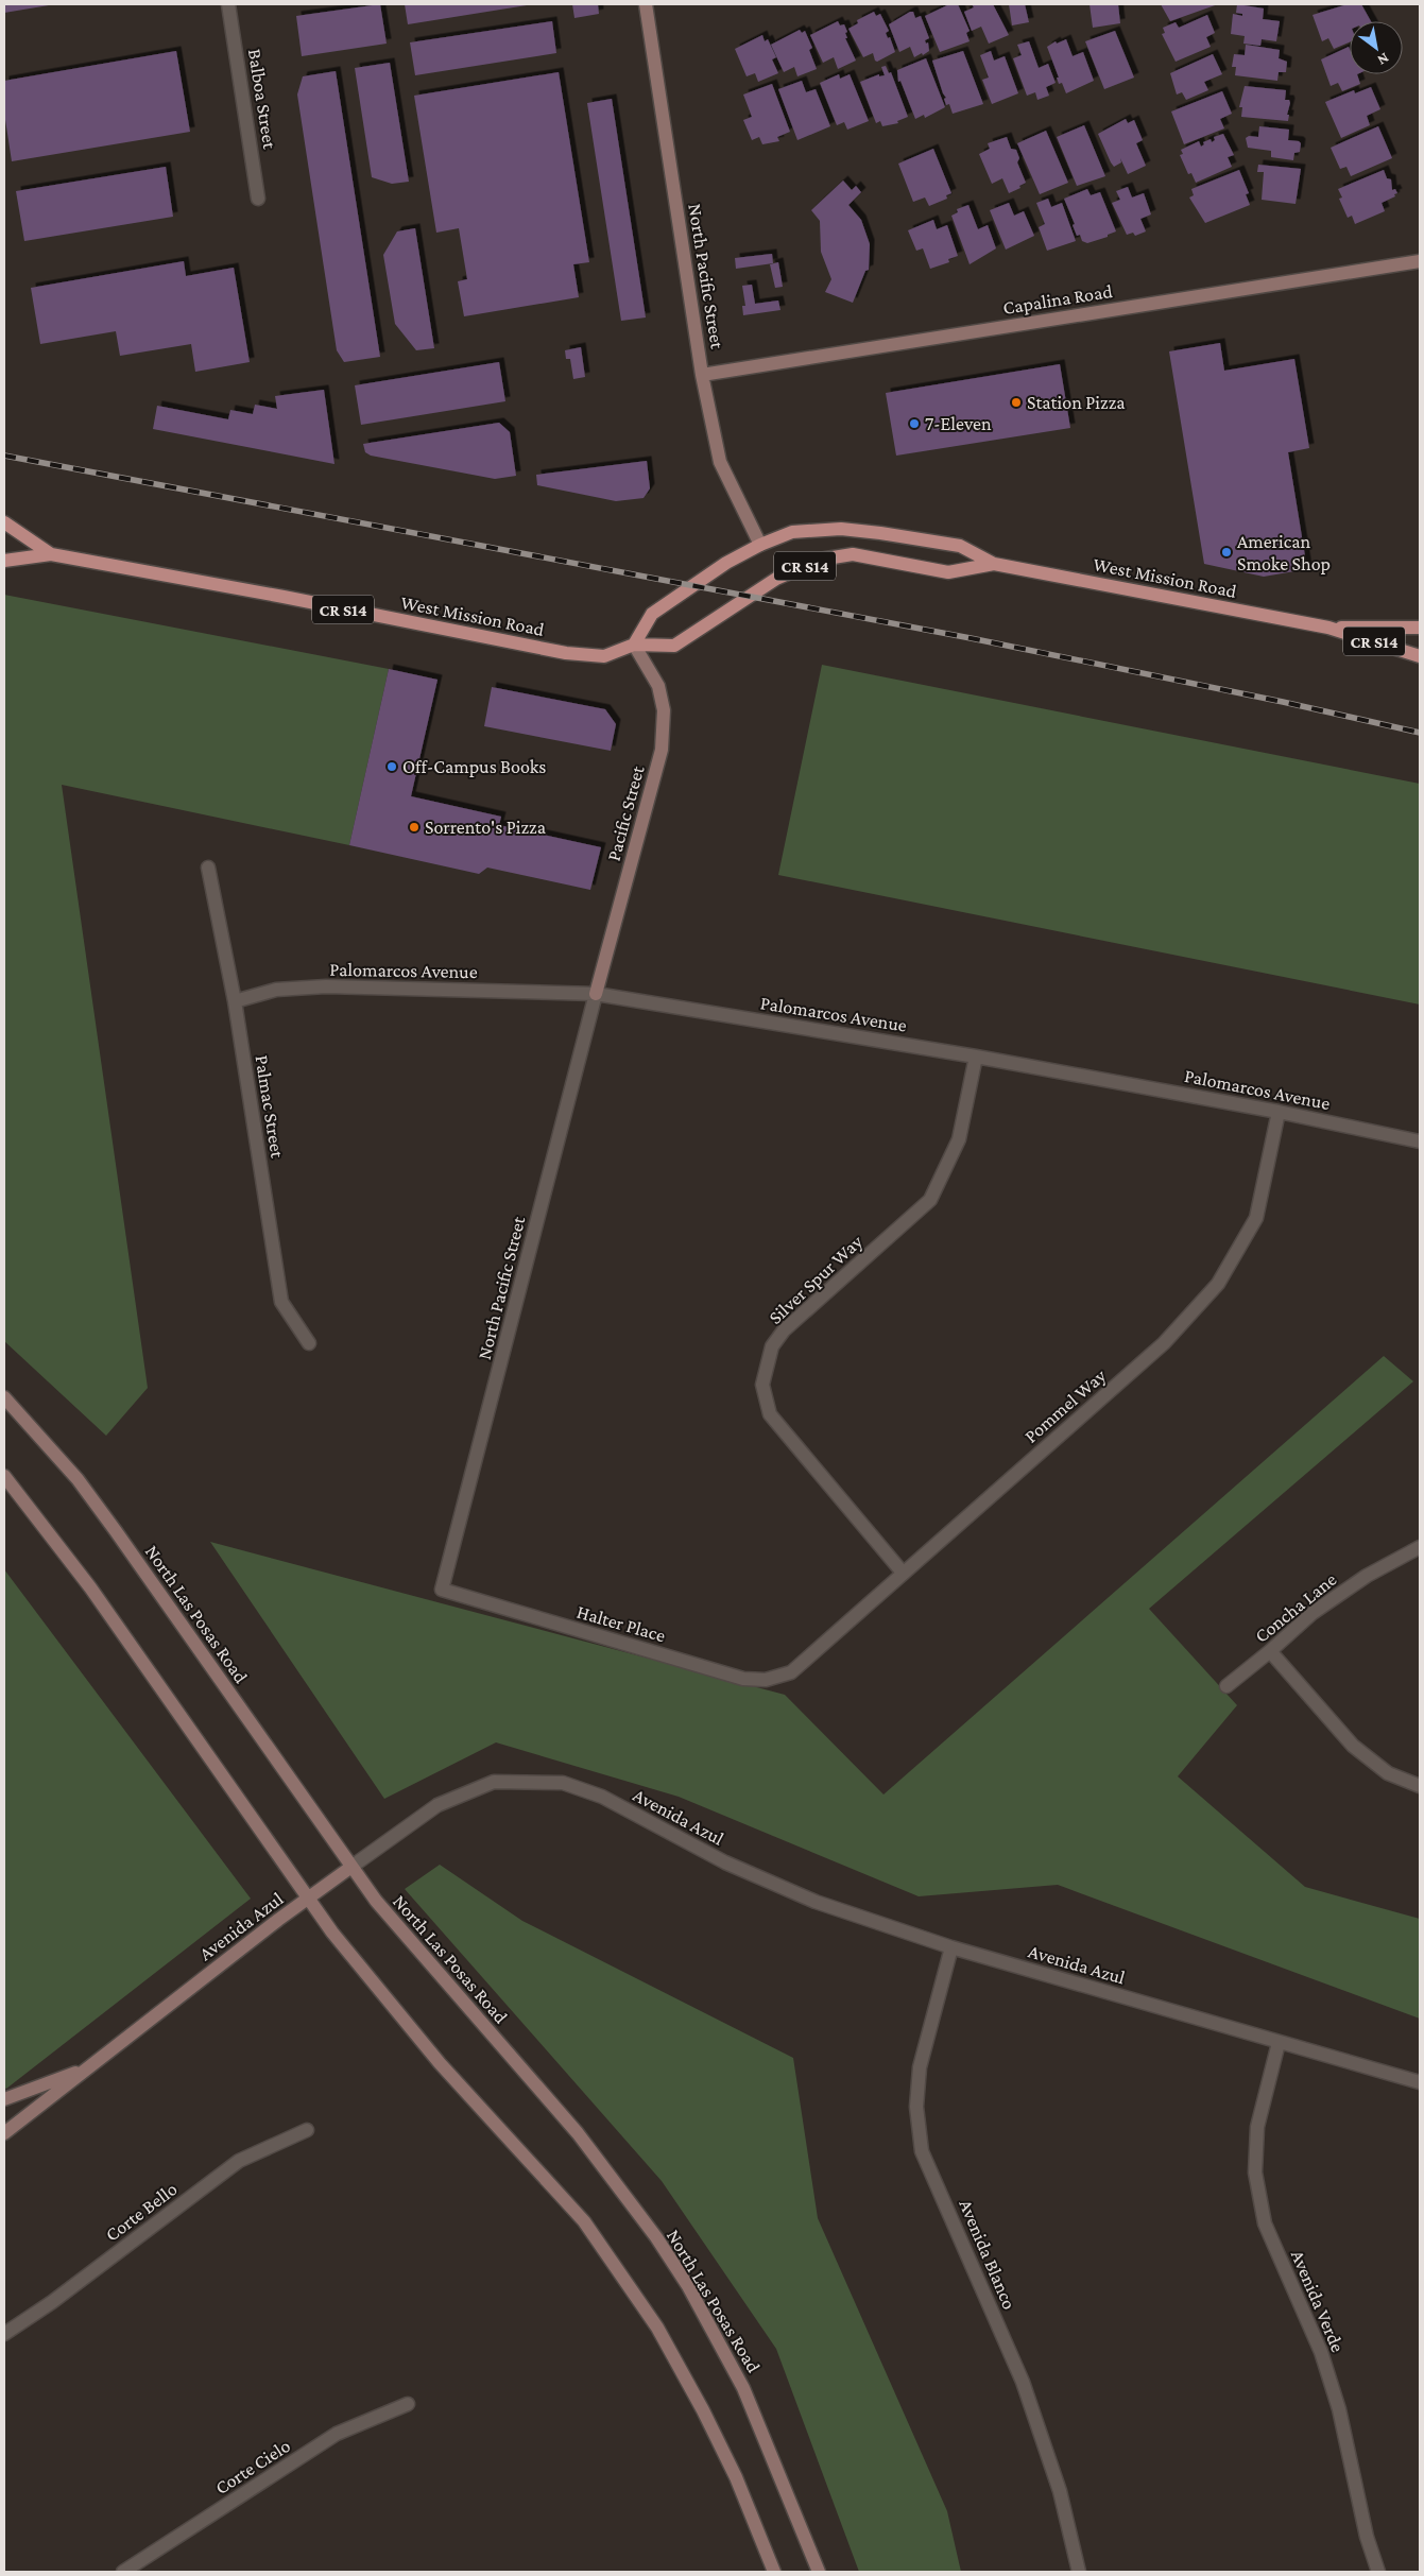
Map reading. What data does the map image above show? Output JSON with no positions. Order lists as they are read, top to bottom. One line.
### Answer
{"streets":{"main road":["North Pacific Street","Capalina Road","CR S14","West Mission Road","Pacific Street","North Las Posas Road","Avenida Azul"],"street":["Balboa Street","Palomarcos Avenue","Palmac Street","Silver Spur Way","Pommel Way","Concha Lane","Halter Place","Corte Bello","Avenida Blanco","Avenida Verde","Corte Cielo"]},"crossings":[["North Pacific Street","Capalina Road"],["North Pacific Street","West Mission Road"],["North Pacific Street","Pacific Street"],["North Pacific Street","Palomarcos Avenue"],["North Pacific Street","Halter Place"],["West Mission Road","Pacific Street"],["Pacific Street","Palomarcos Avenue"],["Palomarcos Avenue","Palmac Street"],["Palomarcos Avenue","Silver Spur Way"],["Palomarcos Avenue","Pommel Way"],["Silver Spur Way","Pommel Way"],["Pommel Way","Halter Place"],["North Las Posas Road","Avenida Azul"],["Avenida Azul","Avenida Blanco"],["Avenida Azul","Avenida Verde"]],"places":["Station Pizza","7-Eleven","American Smoke Shop","Off-Campus Books","Sorrento's Pizza"],"north":"bottom right"}
